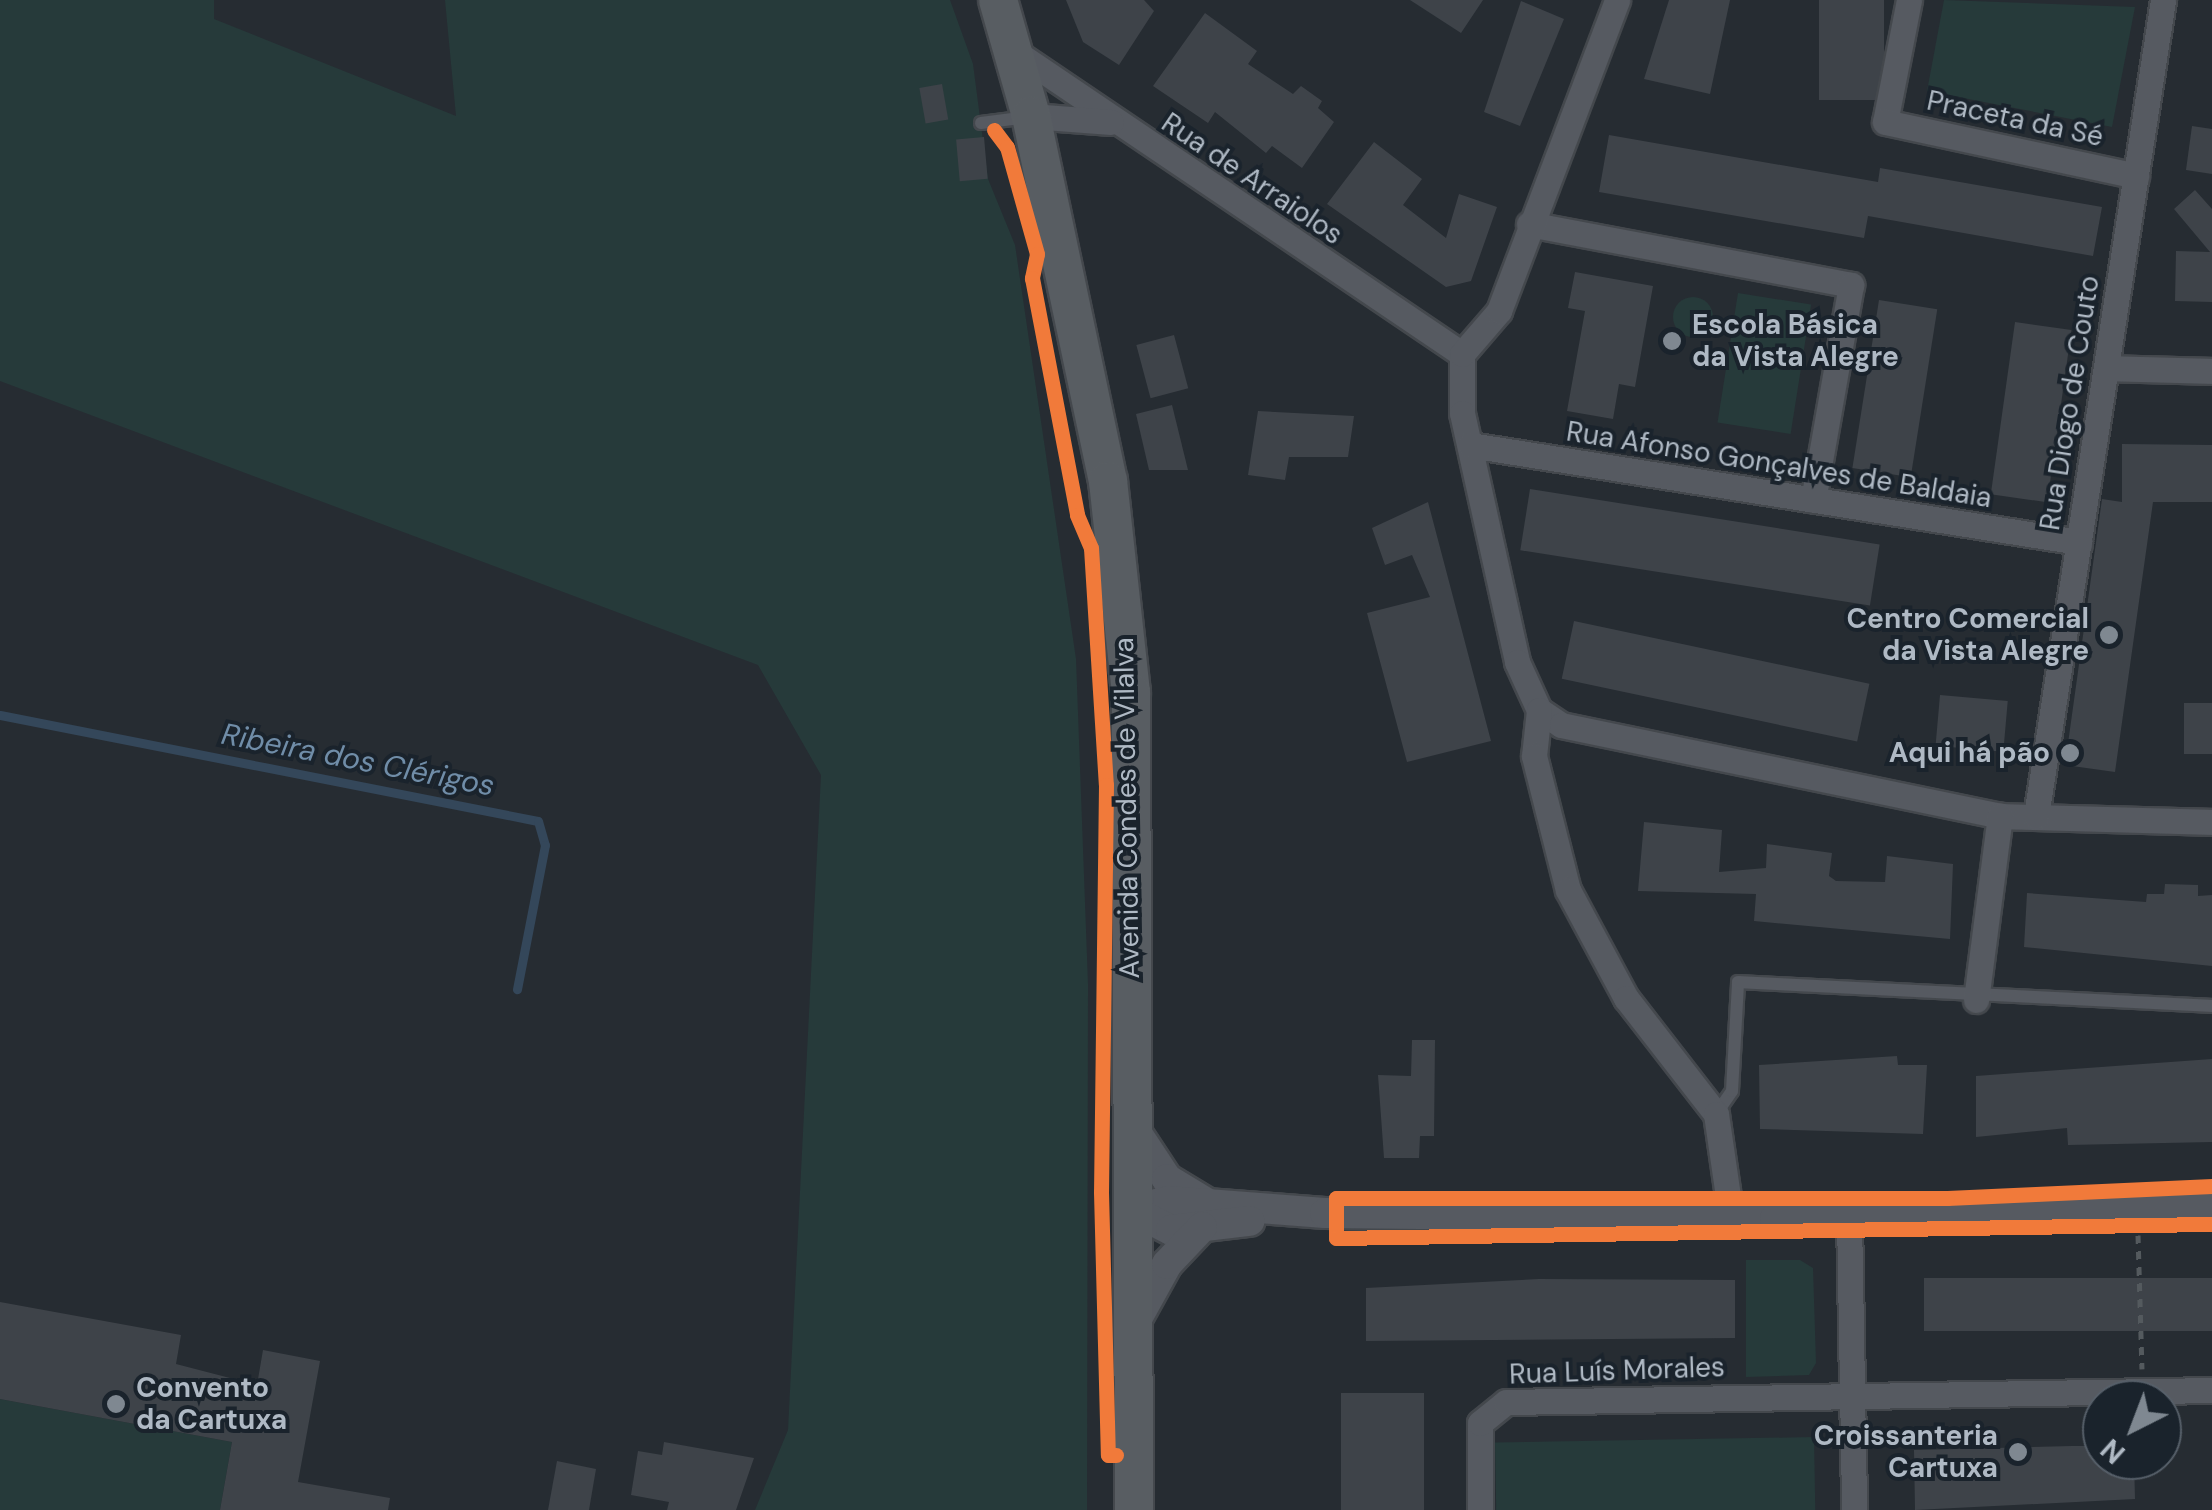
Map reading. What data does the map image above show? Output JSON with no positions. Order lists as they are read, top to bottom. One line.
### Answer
{"streets":{"main road":["Avenida Condes de Vilalva"],"street":["Praceta da Sé","Rua de Arraiolos","Rua Diogo de Couto","Rua Afonso Gonçalves de Baldaia","Rua Luís Morales"]},"crossings":[["Praceta da Sé","Rua Diogo de Couto"],["Rua de Arraiolos","Avenida Condes de Vilalva"],["Rua Diogo de Couto","Rua Afonso Gonçalves de Baldaia"]],"water":["Ribeira dos Clérigos"],"places":["Escola Básica da Vista Alegre","Centro Comercial da Vista Alegre","Aqui há pão","Convento da Cartuxa","Croissanteria Cartuxa"],"north":"bottom left"}
